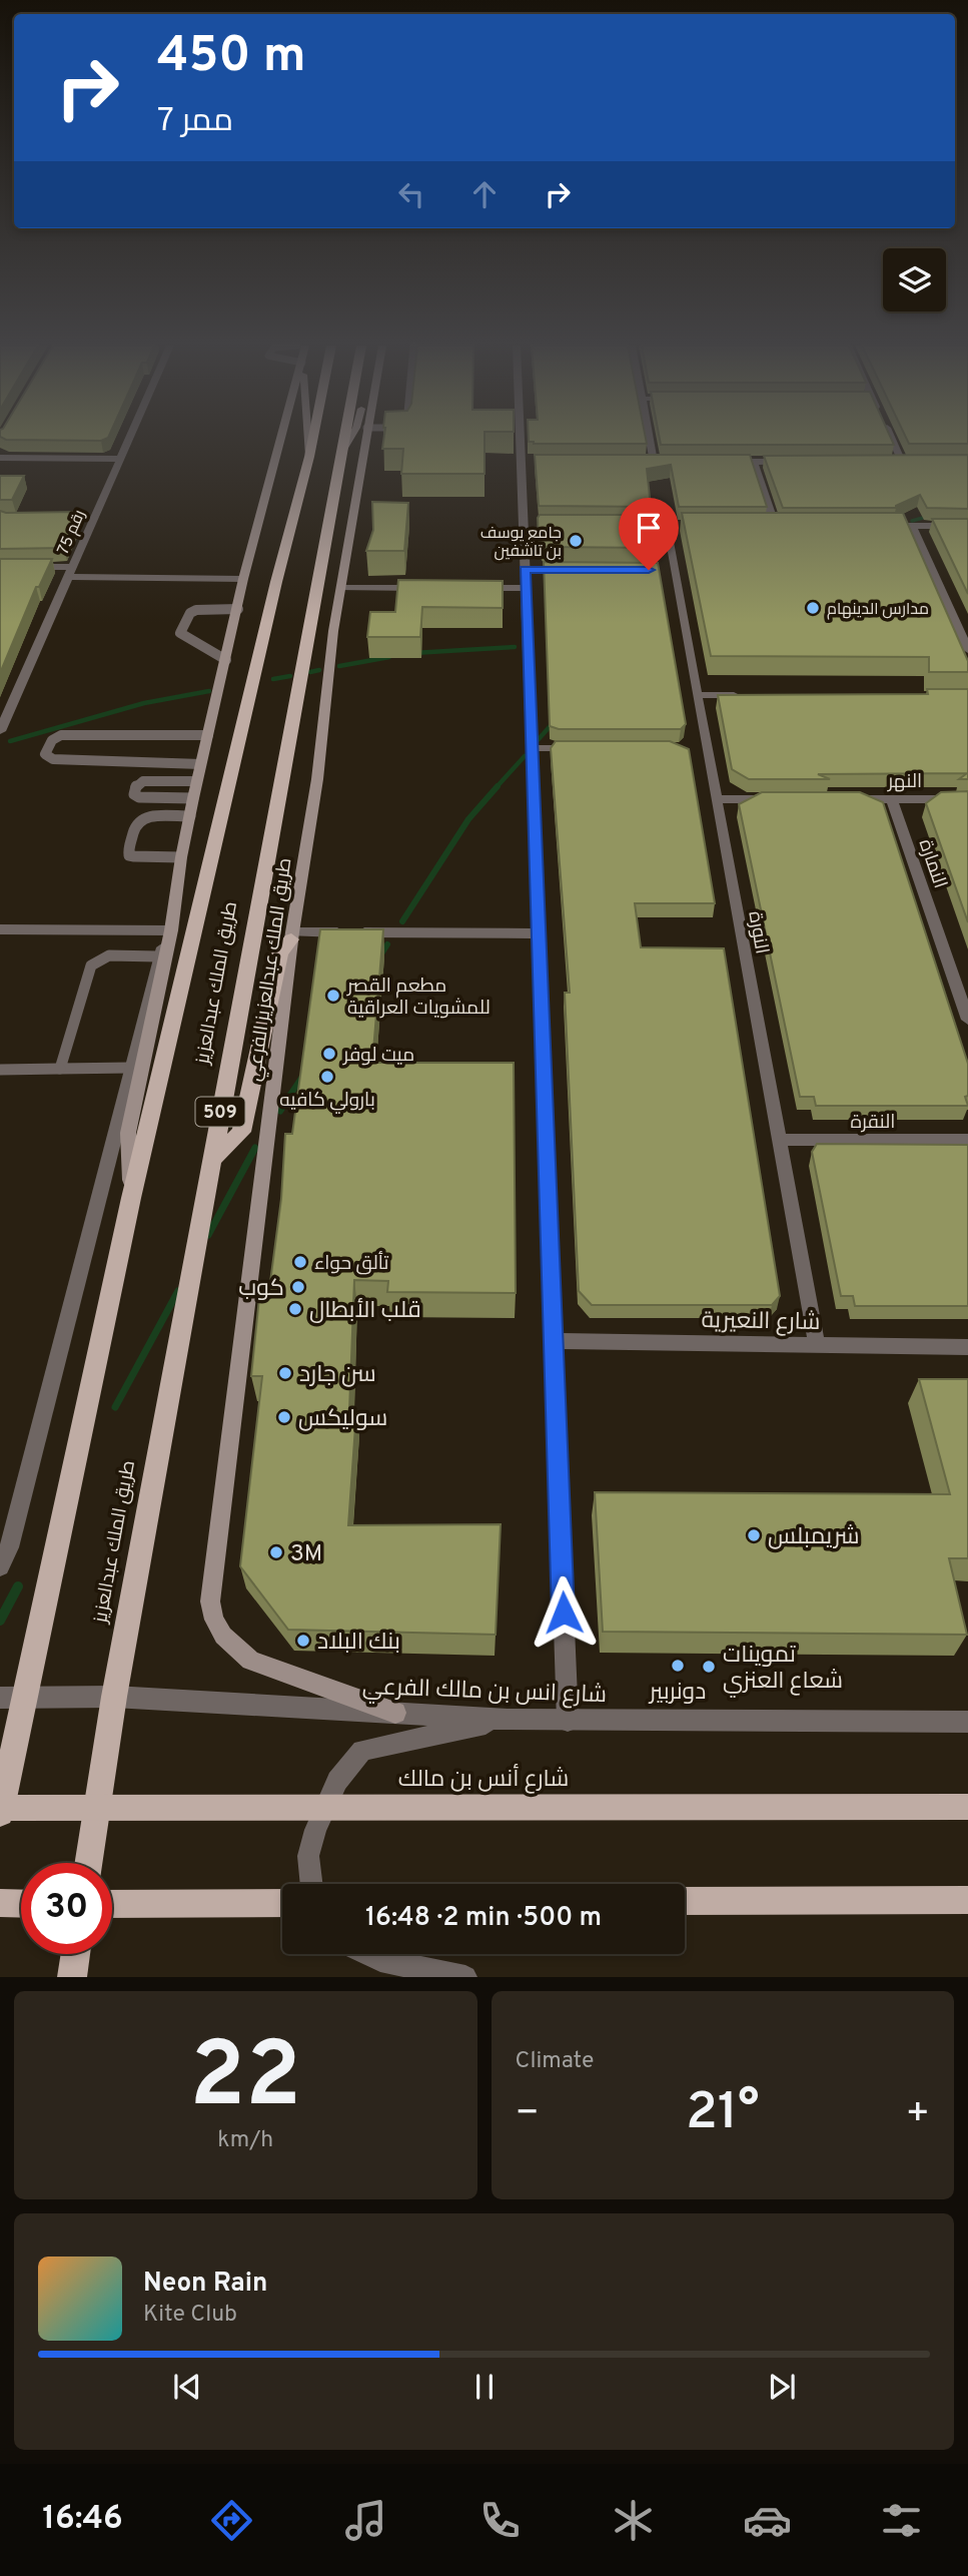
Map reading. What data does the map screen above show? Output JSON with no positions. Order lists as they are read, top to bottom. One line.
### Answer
{"streets":{"main road":["طريق الملك عبدالعزيز الفرعي","طريق الملك عبدالعزيز","509","شارع أنس بن مالك"],"street":["رقم 75","النهر","النمارة","النورة","النقرة","شارع النعيرية","شارع انس بن مالك الفرعي"]},"crossings":[["النهر","النمارة"],["النورة","النقرة"],["النورة","شارع النعيرية"],["طريق الملك عبدالعزيز الفرعي","شارع انس بن مالك الفرعي"],["طريق الملك عبدالعزيز","شارع انس بن مالك الفرعي"],["طريق الملك عبدالعزيز","شارع أنس بن مالك"]],"places":["جامع يوسف بن تاشفين","مدارس الدينهام","مطعم القصر للمشويات العراقية","ميت لوفر","بارولي كافيه","تألق حواء","كوب","قلب الأبطال","سن جارد","سوليكس","شريمبلس","3M","بنك البلاد","دونربير","تموينات شعاع العنزي"],"page":{"turn":["450 m","ممر 7"],"limit":"30","trip":"16:48 · 2 min · 500 m","tile":[["22","km/h"],"Climate"],"heat":["−","21°","+"],"song":["Neon Rain","Kite Club"],"tabs":"16:46"}}
